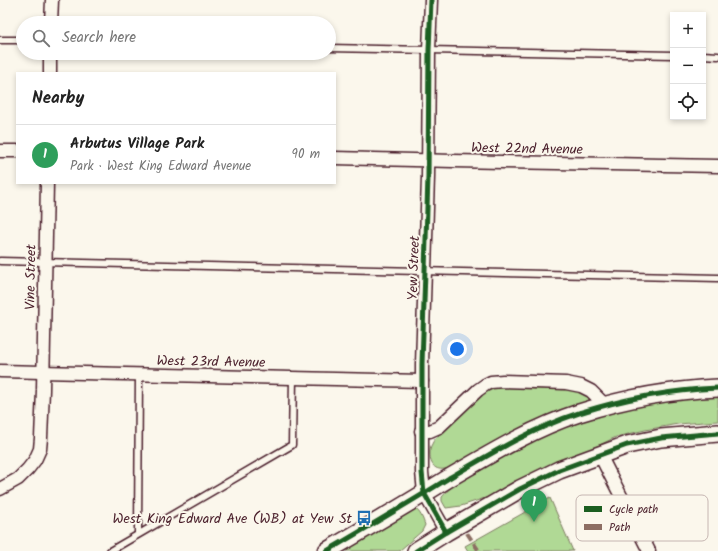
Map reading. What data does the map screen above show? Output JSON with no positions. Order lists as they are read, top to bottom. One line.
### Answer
{"streets":{"street":["West 22nd Avenue","Yew Street","Vine Street","West 23rd Avenue"]},"crossings":[["West 22nd Avenue","Yew Street"],["Yew Street","West 23rd Avenue"],["Vine Street","West 23rd Avenue"]],"places":{"bus stop":["West King Edward Ave (WB) at Yew St"]},"legend":["Cycle path","Path"],"page":{"map_buttons":["+","−"],"search":"Search here","heading":"Nearby","list":[{"mark":"1","name":"Arbutus Village Park","note":"Park · West King Edward Avenue","value":"90 m"}],"pins":"1"}}
